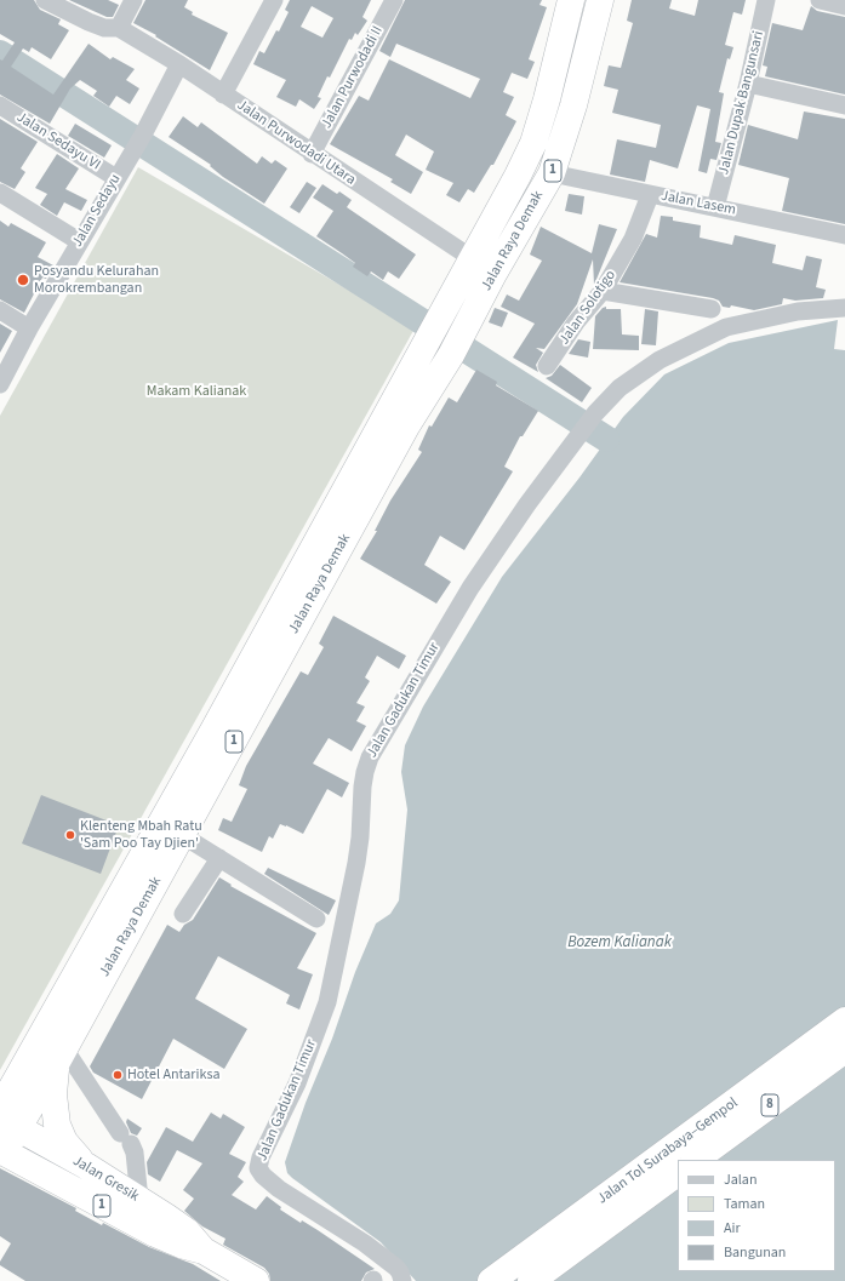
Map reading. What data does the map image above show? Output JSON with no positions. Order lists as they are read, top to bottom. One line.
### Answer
{"streets":{"highway":["1","Jalan Raya Demak","8","Jalan Tol Surabaya–Gempol","Jalan Gresik"],"street":["Jalan Purwodadi II","Jalan Dupak Bangunsari","Jalan Sedayu VI","Jalan Purwodadi Utara","Jalan Lasem","Jalan Sedayu","Jalan Solotigo","Jalan Gadukan Timur"]},"crossings":[["Jalan Purwodadi II","Jalan Purwodadi Utara"],["Jalan Dupak Bangunsari","Jalan Lasem"],["Jalan Sedayu VI","Jalan Sedayu"],["Jalan Purwodadi Utara","Jalan Sedayu"],["Jalan Purwodadi Utara","Jalan Raya Demak"],["Jalan Lasem","Jalan Raya Demak"],["Jalan Lasem","Jalan Solotigo"],["Jalan Raya Demak","Jalan Gresik"]],"water":["Bozem Kalianak"],"parks":["Makam Kalianak"],"places":["Posyandu Kelurahan Morokrembangan","Klenteng Mbah Ratu 'Sam Poo Tay Djien'","Hotel Antariksa"],"legend":["Jalan","Taman","Air","Bangunan"]}
